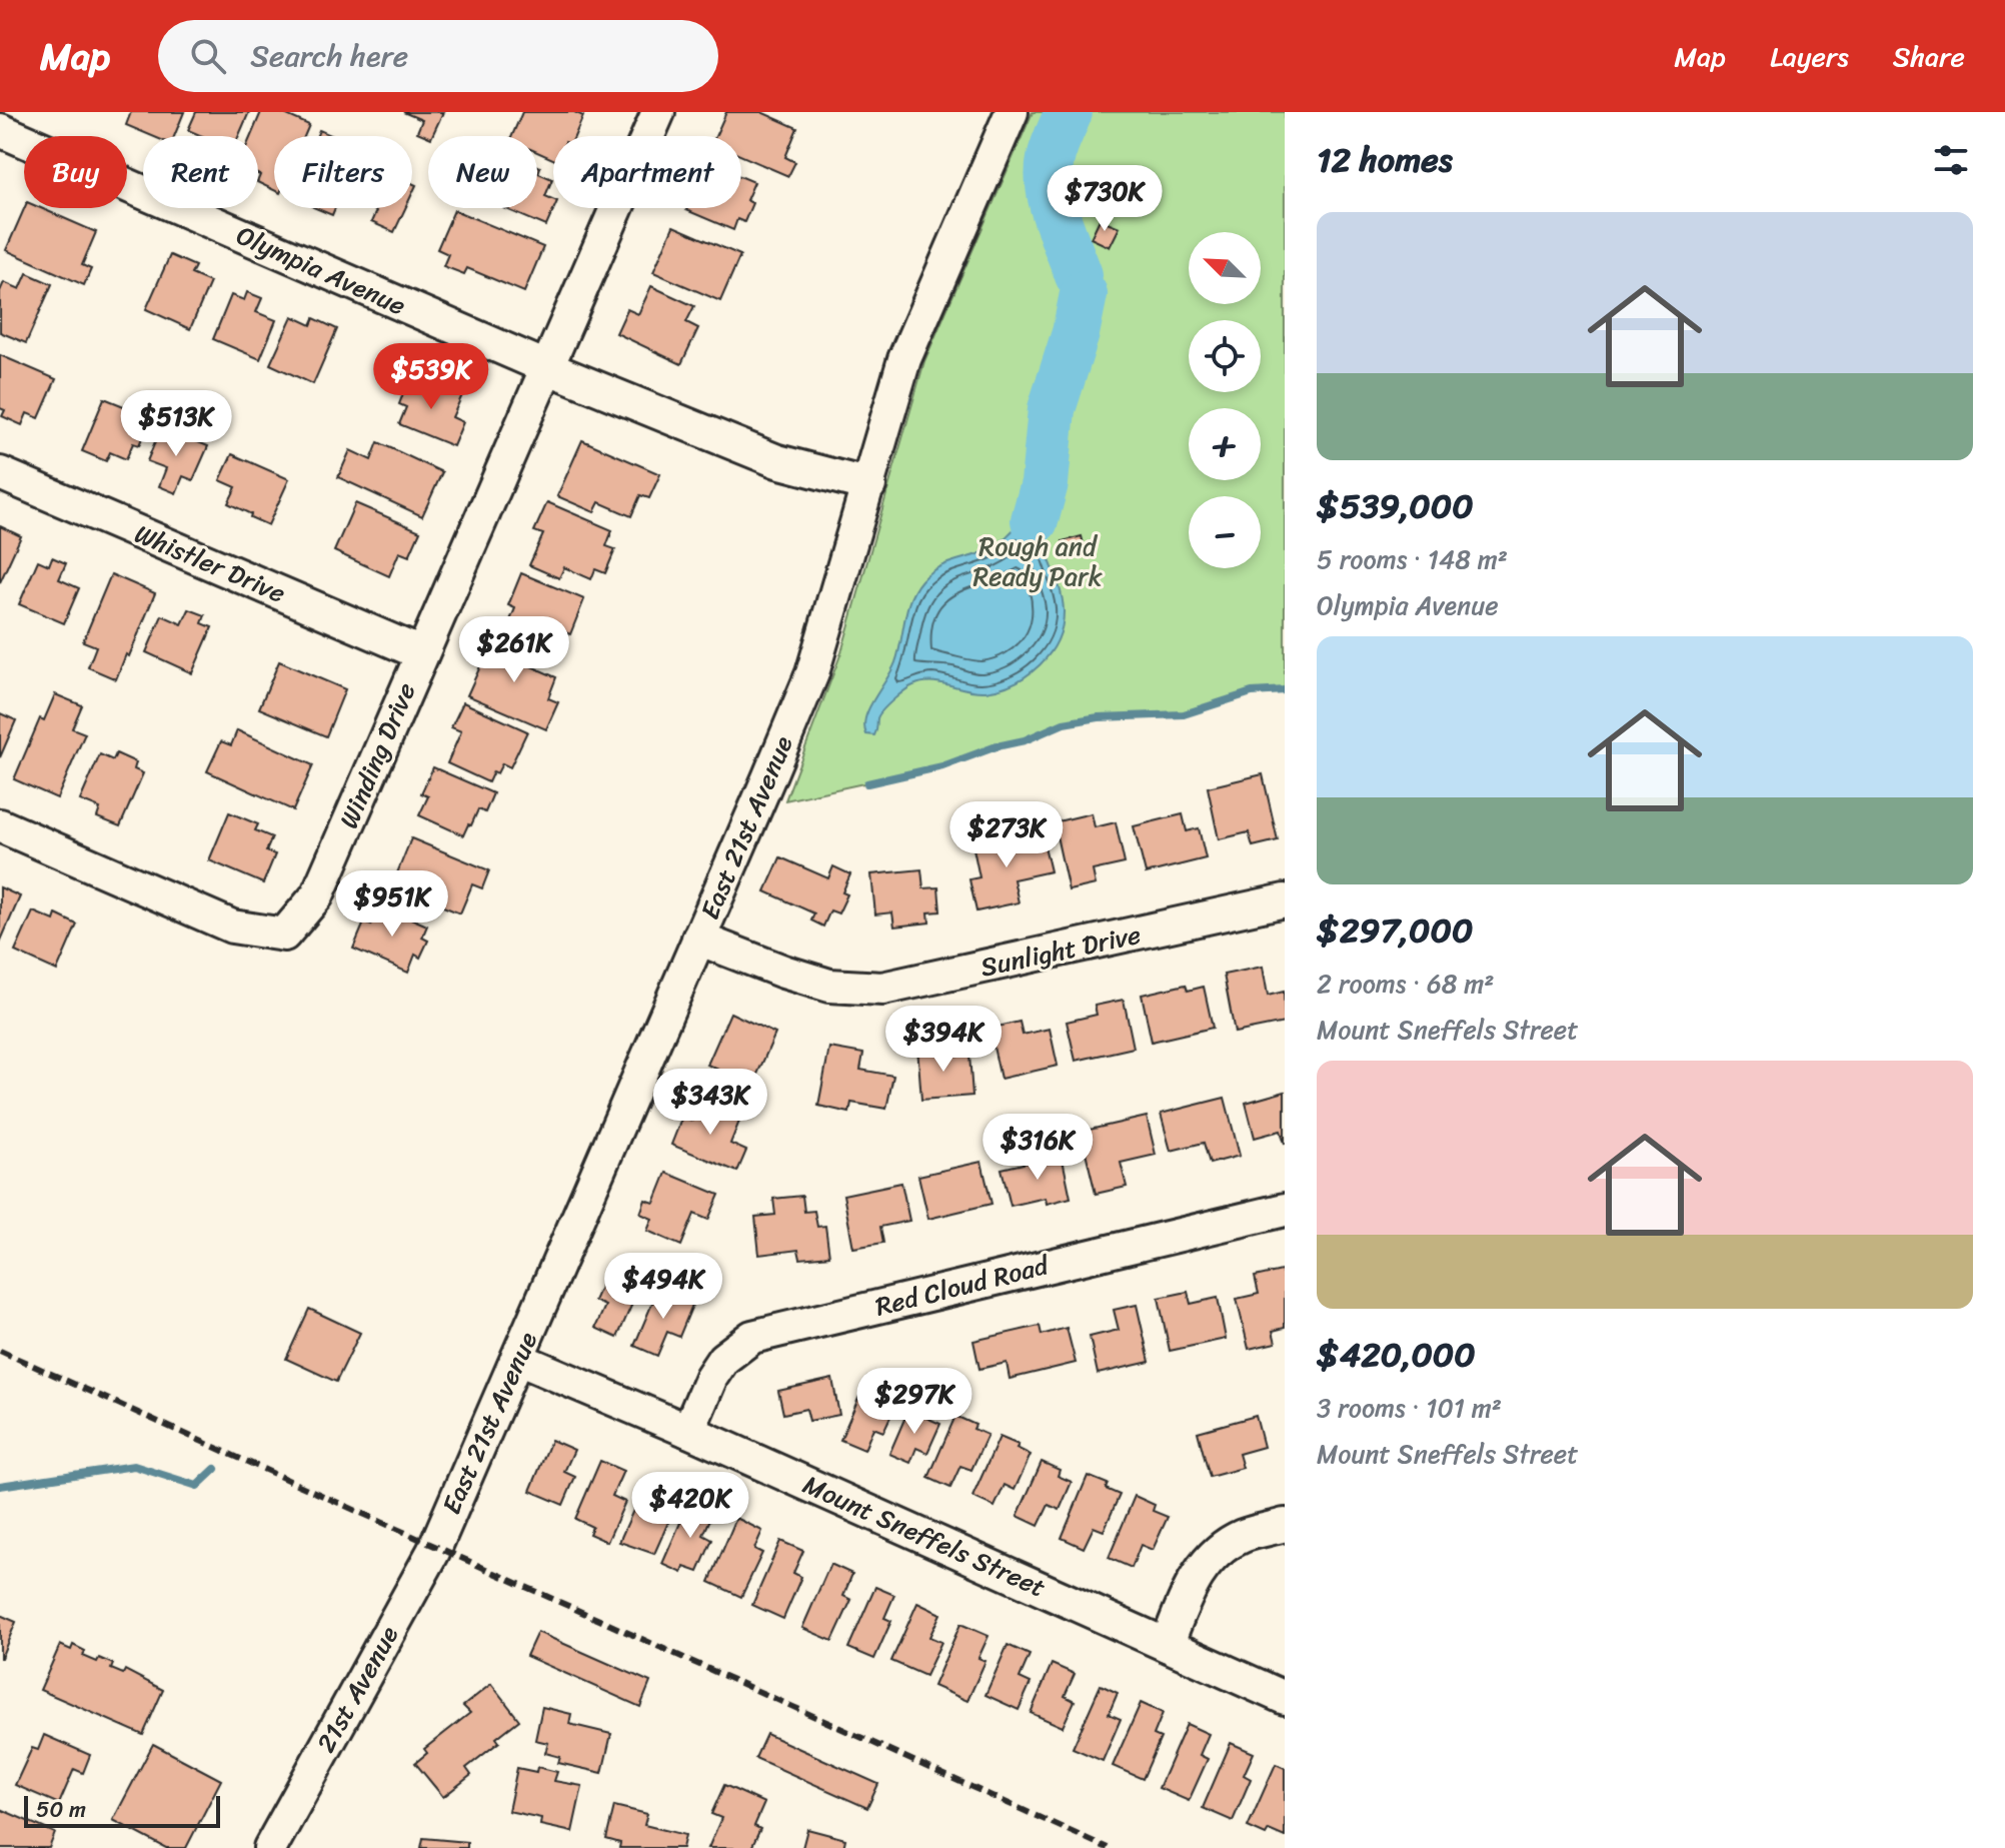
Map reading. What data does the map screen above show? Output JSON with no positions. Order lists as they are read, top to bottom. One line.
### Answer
{"streets":{"street":["Olympia Avenue","Whistler Drive","Winding Drive","East 21st Avenue","Sunlight Drive","Red Cloud Road","Mount Sneffels Street","21st Avenue"]},"crossings":[["Olympia Avenue","Winding Drive"],["Olympia Avenue","East 21st Avenue"],["Whistler Drive","Winding Drive"],["East 21st Avenue","Sunlight Drive"],["East 21st Avenue","Mount Sneffels Street"],["East 21st Avenue","21st Avenue"],["Red Cloud Road","Mount Sneffels Street"]],"parks":["Rough and Ready Park"],"scale_bar":"50 m","north":"top left","page":{"header":"Map","search":"Search here","nav":["Map","Layers","Share"],"heading":"12 homes","chip":["Buy","Rent","Filters","New","Apartment"],"price":["$730K","$539K","$513K","$261K","$273K","$951K","$394K","$343K","$316K","$494K","$297K","$420K"],"list":[{"name":"$539,000","note":"5 rooms · 148 m² · Olympia Avenue"},{"name":"$297,000","note":"2 rooms · 68 m² · Mount Sneffels Street"},{"name":"$420,000","note":"3 rooms · 101 m² · Mount Sneffels Street"}],"map_buttons":["+","−"],"scale":"50 m"}}
